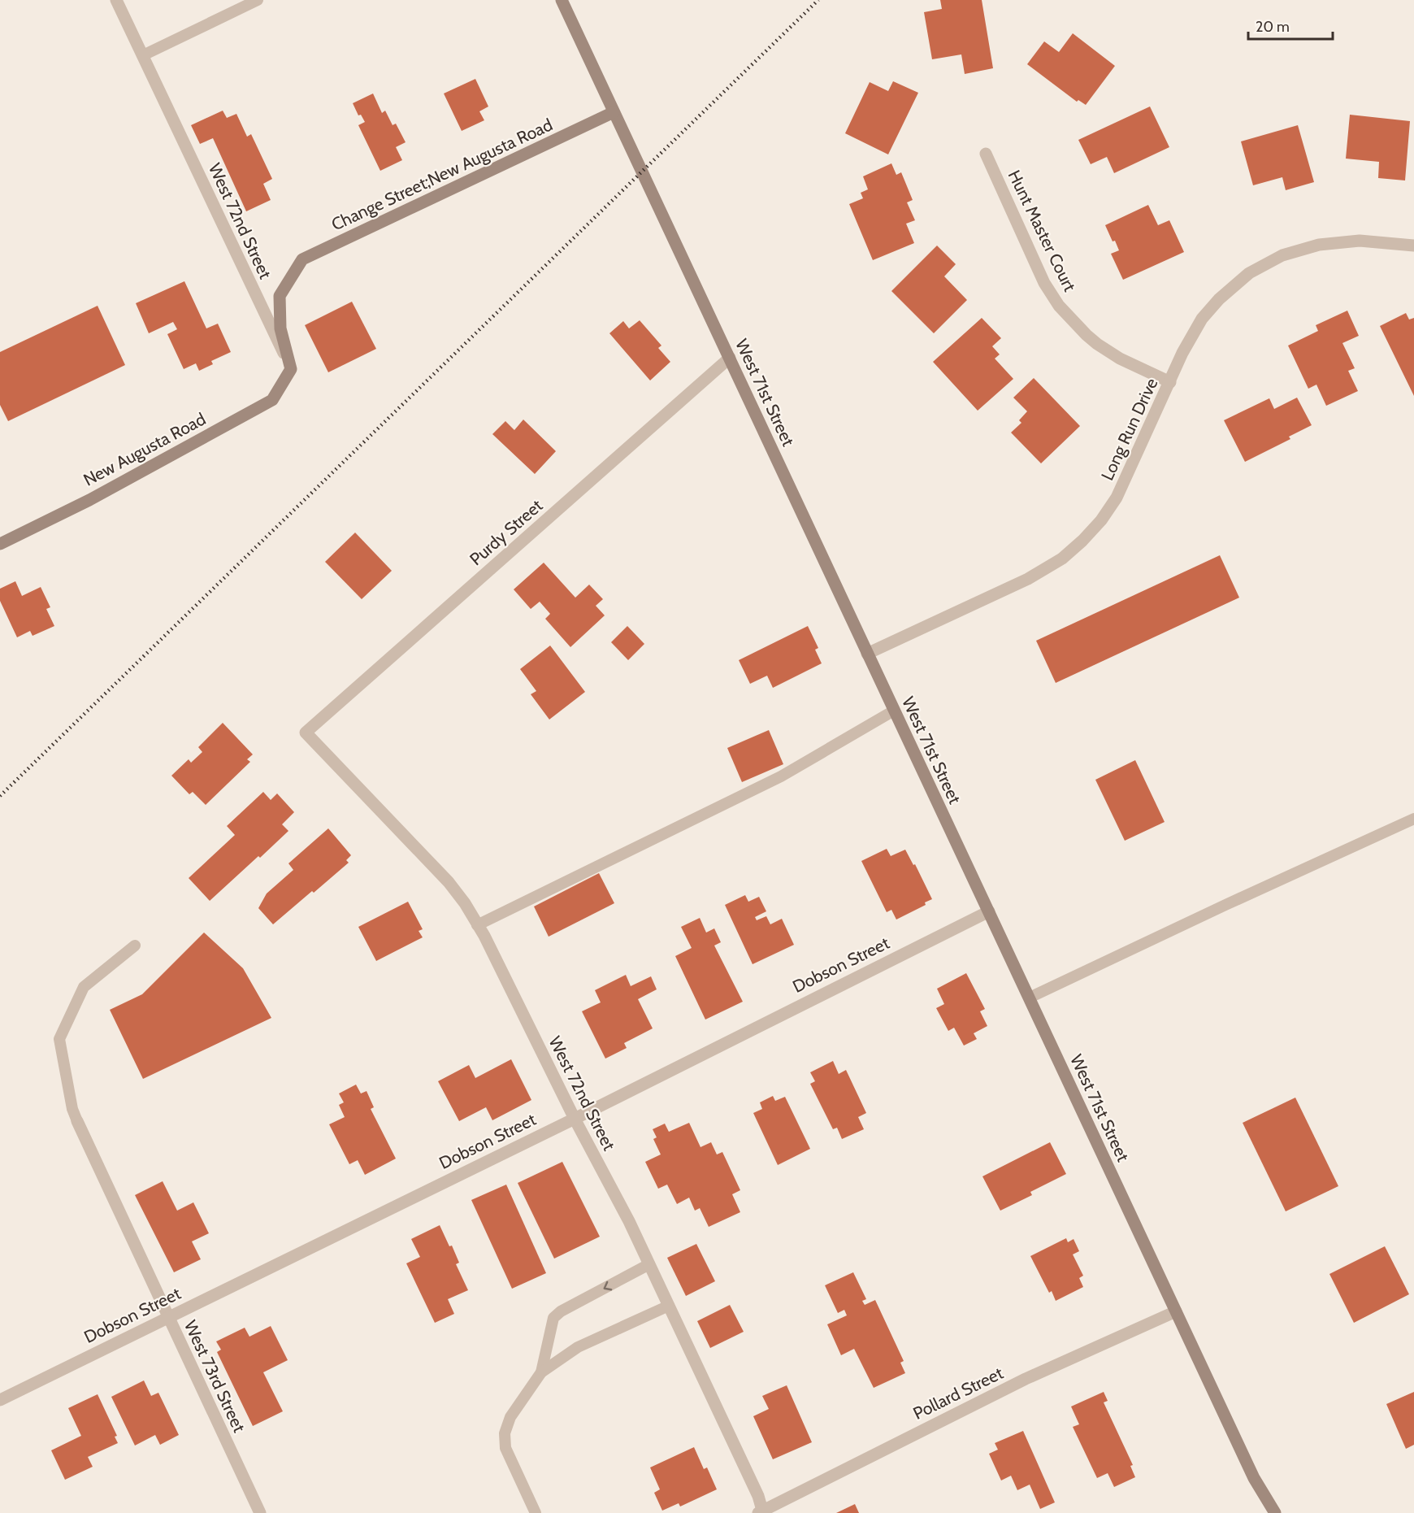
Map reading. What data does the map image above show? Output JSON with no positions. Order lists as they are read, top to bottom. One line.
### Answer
{"streets":{"main road":["Change Street;New Augusta Road","West 72nd Street","West 71st Street","New Augusta Road"],"street":["Hunt Master Court","Long Run Drive","Purdy Street","Dobson Street","West 73rd Street","Pollard Street"]},"crossings":[["Change Street;New Augusta Road","West 72nd Street"],["Change Street;New Augusta Road","West 71st Street"],["West 72nd Street","New Augusta Road"],["West 72nd Street","Purdy Street"],["West 72nd Street","Dobson Street"],["West 72nd Street","Pollard Street"],["Hunt Master Court","Long Run Drive"],["West 71st Street","Long Run Drive"],["West 71st Street","Purdy Street"],["West 71st Street","Dobson Street"],["West 71st Street","Pollard Street"],["Dobson Street","West 73rd Street"]],"scale_bar":"20 m"}
